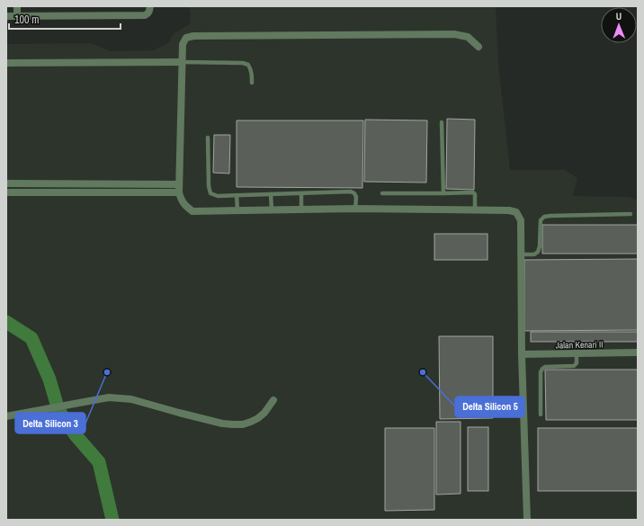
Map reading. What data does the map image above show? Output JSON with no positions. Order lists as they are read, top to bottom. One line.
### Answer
{"streets":{"street":["Jalan Kenari II"]},"places":["Delta Silicon 3","Delta Silicon 5"],"scale_bar":"100 m","north":"top"}
